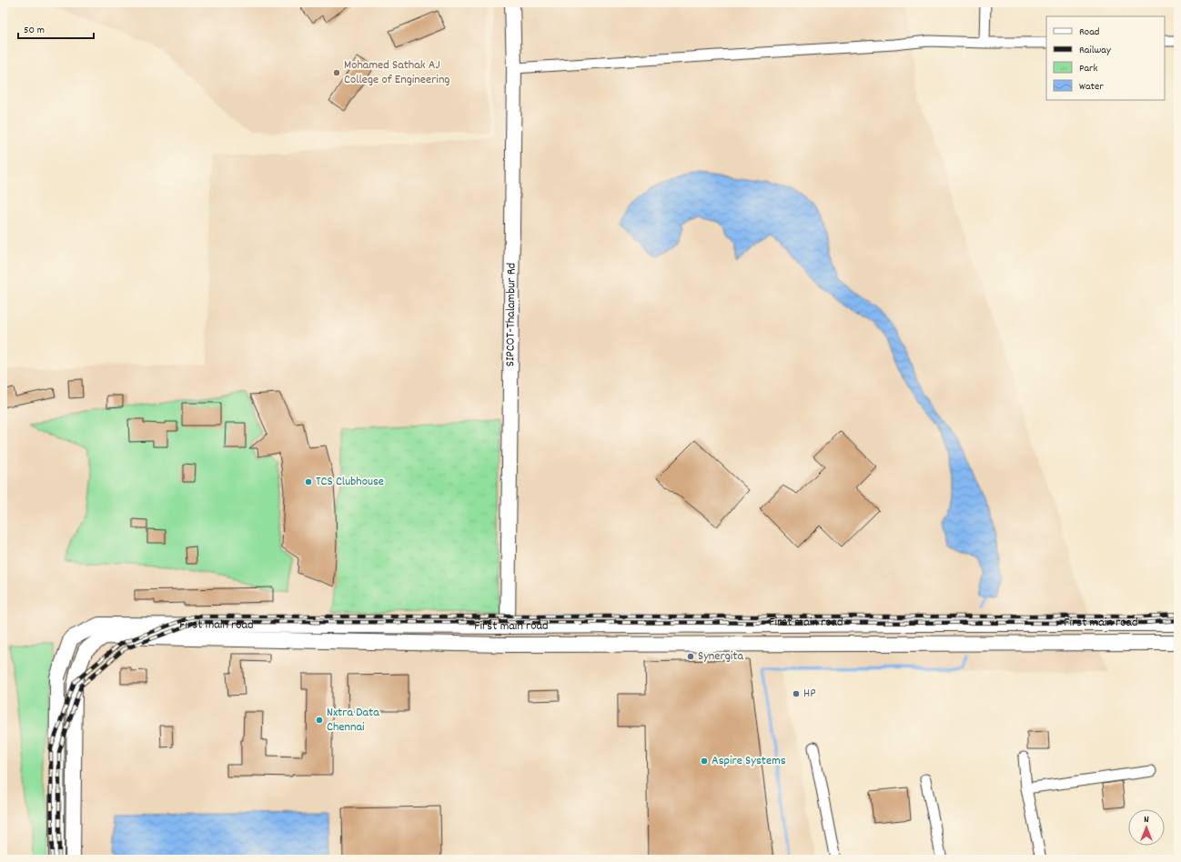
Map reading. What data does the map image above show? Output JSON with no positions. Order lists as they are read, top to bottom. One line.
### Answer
{"streets":{"street":["SIPCOT-Thalambur Rd","First main road"]},"crossings":[["SIPCOT-Thalambur Rd","First main road"]],"places":["Mohamed Sathak AJ College of Engineering","TCS Clubhouse","Synergita","HP","Nxtra Data Chennai","Aspire Systems"],"legend":["Road","Railway","Park","Water"],"scale_bar":"50 m","north":"top"}
